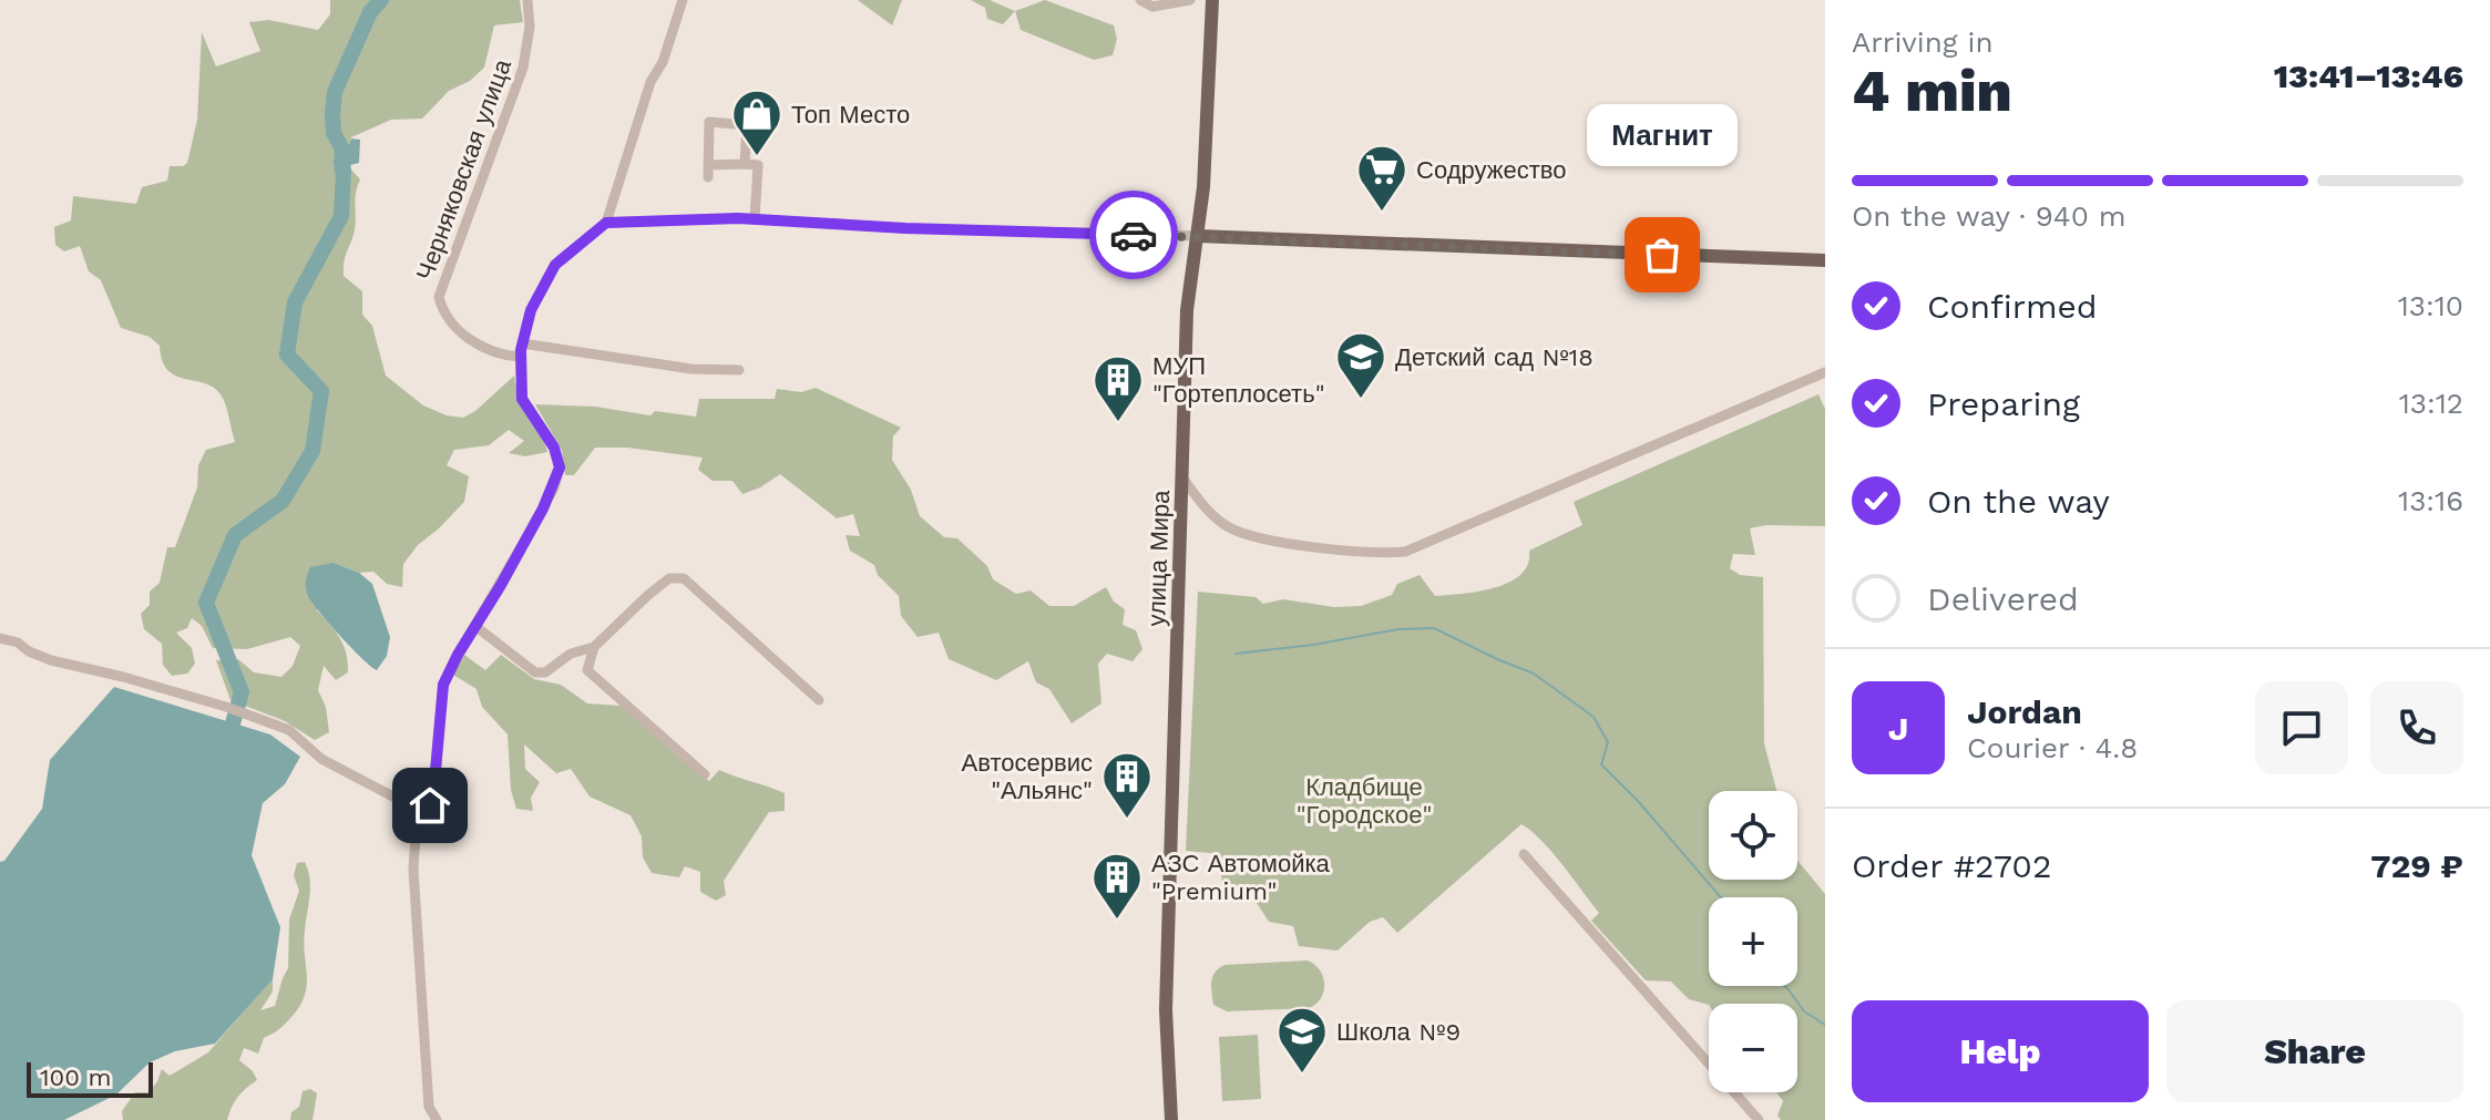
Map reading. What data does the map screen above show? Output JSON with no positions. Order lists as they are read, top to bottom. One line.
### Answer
{"streets":{"main road":["улица Мира"],"street":["Черняковская улица"]},"parks":["Кладбище \"Городское\""],"places":{"shop":["Топ Место"],"supermarket":["Содружество"],"other":["Магнит"],"school or university":["Детский сад №18","Школа №9"],"building":["МУП \"Гортеплосеть\"","Автосервис \"Альянс\"","АЗС Автомойка \"Premium\""]},"scale_bar":"100 m","page":{"heading":["4 min","Arriving in","13:41–13:46"],"panel":["Jordan","Courier · 4.8","Order #2702","729 ₽"],"bubble":"Магнит","bar":"On the way · 940 m","list":[["Confirmed","13:10"],["Preparing","13:12"],["On the way","13:16"],"Delivered"],"round":"J","map_buttons":["+","−"],"buttons":["Help","Share"],"scale":"100 m"}}
